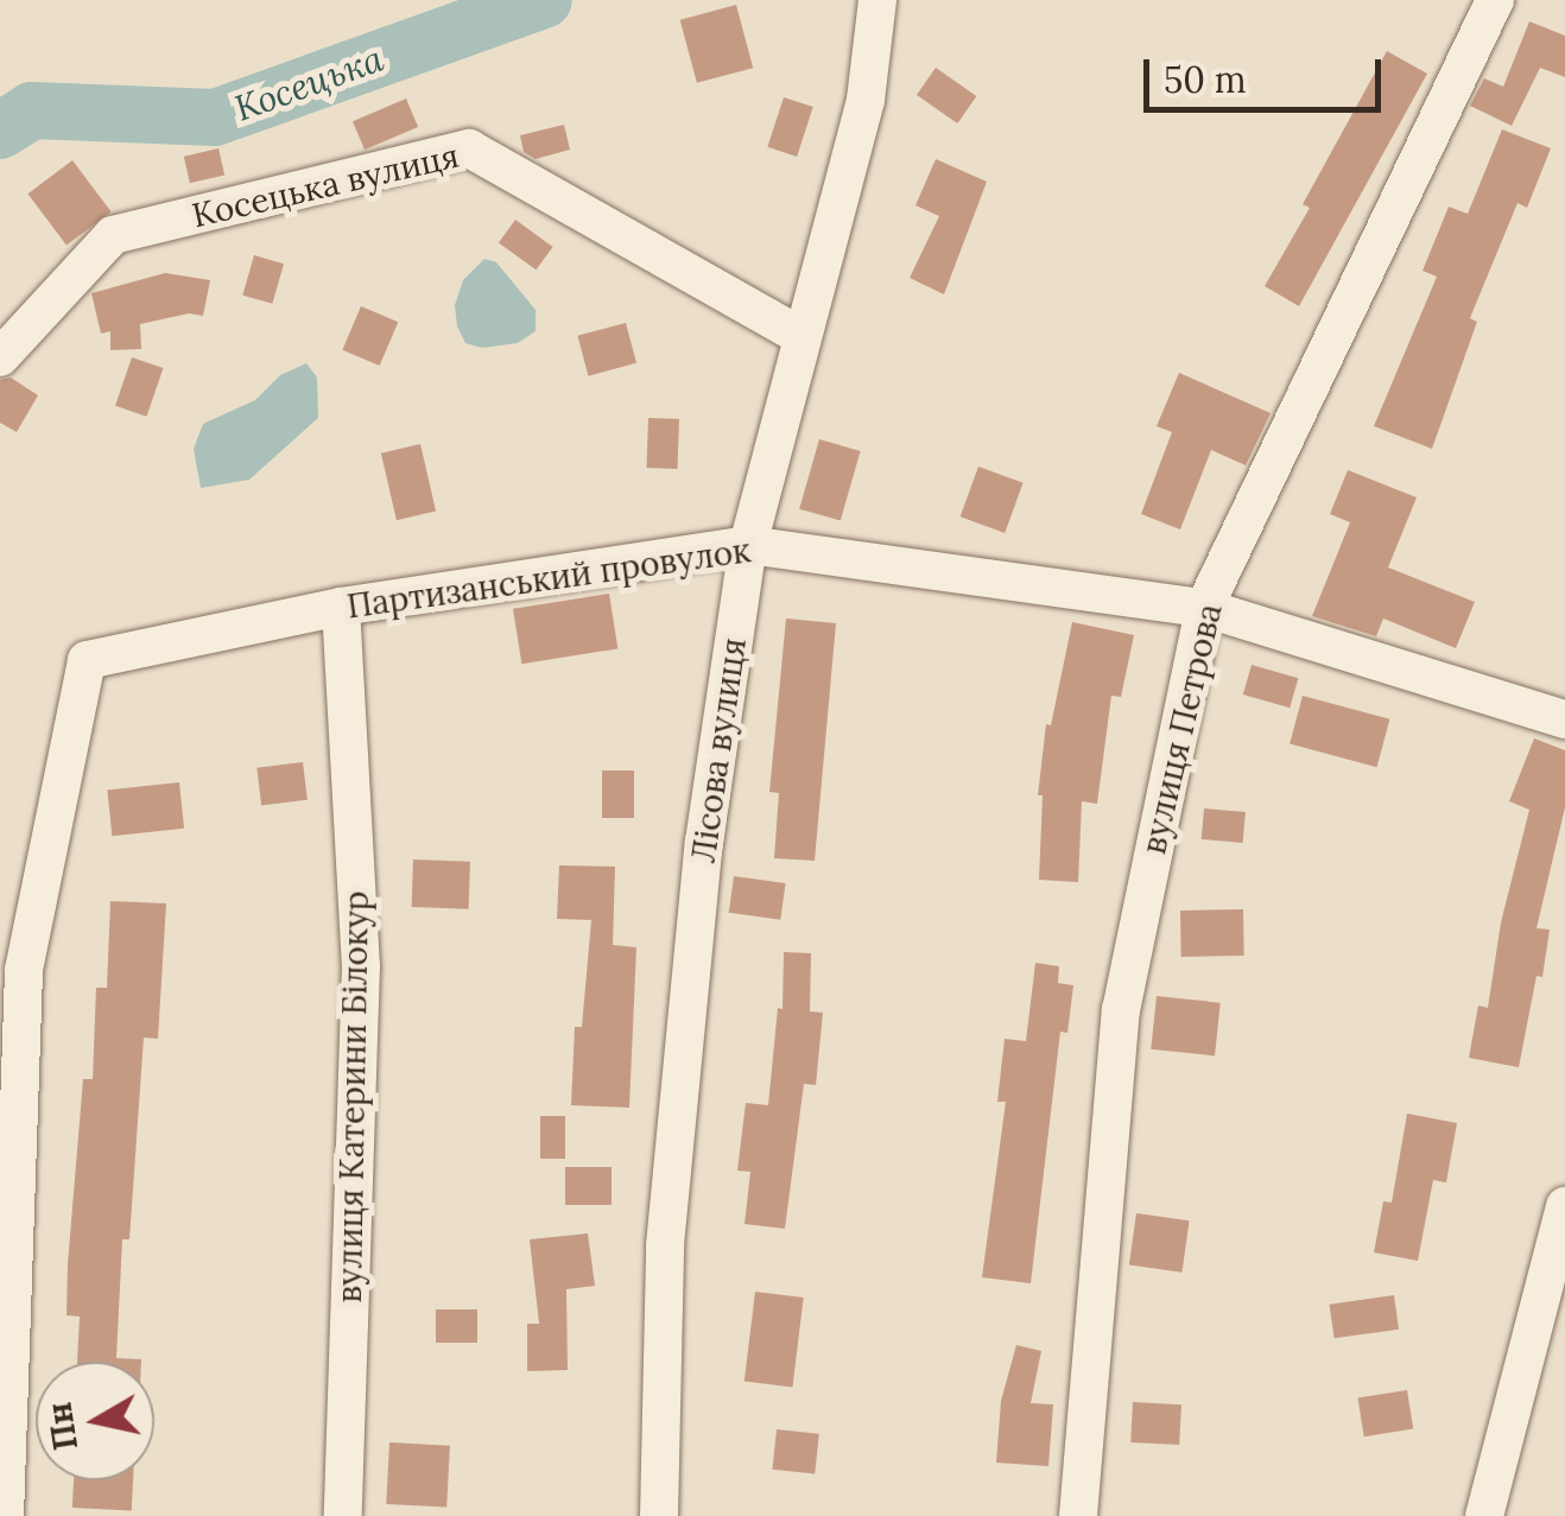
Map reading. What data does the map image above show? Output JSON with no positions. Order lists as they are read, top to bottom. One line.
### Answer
{"streets":{"street":["Косецька вулиця","Партизанський провулок","вулиця Петрова","Лісова вулиця","вулиця Катерини Білокур"]},"crossings":[["Косецька вулиця","Лісова вулиця"],["Партизанський провулок","вулиця Петрова"],["Партизанський провулок","Лісова вулиця"],["Партизанський провулок","вулиця Катерини Білокур"]],"water":["Косецька"],"scale_bar":"50 m","north":"left"}
